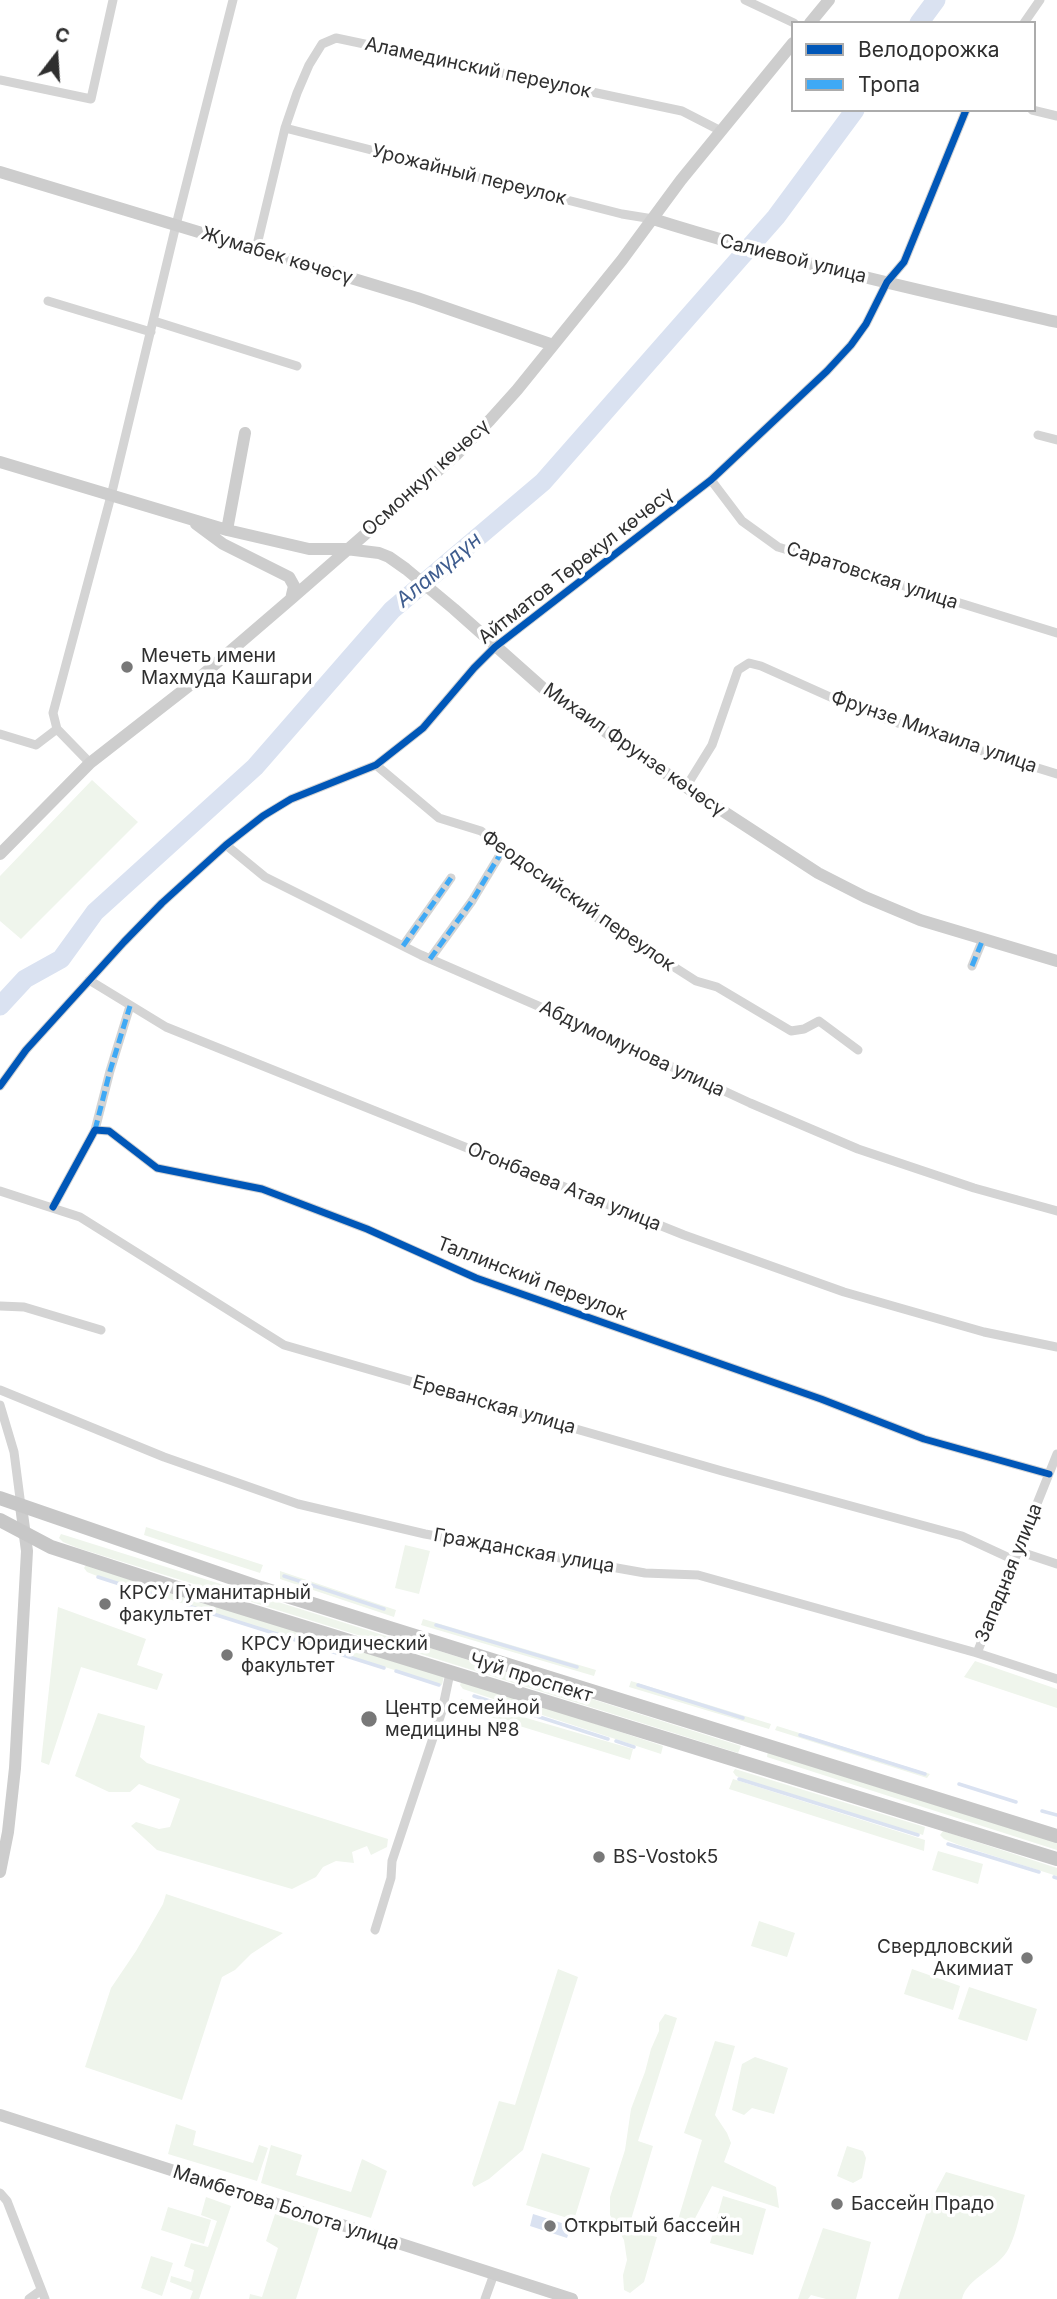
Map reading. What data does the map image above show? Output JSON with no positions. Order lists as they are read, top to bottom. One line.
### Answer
{"streets":{"main road":["Жумабек көчөсү","Салиевой улица","Осмонкул көчөсү","Михаил Фрунзе көчөсү","Чуй проспект","Мамбетова Болота улица"],"street":["Аламединский переулок","Урожайный переулок","Айтматов Төрөкул көчөсү","Саратовская улица","Фрунзе Михаила улица","Феодосийский переулок","Абдумомунова улица","Огонбаева Атая улица","Таллинский переулок","Ереванская улица","Гражданская улица","Западная улица"]},"crossings":[["Аламединский переулок","Урожайный переулок"],["Аламединский переулок","Жумабек көчөсү"],["Аламединский переулок","Осмонкул көчөсү"],["Урожайный переулок","Салиевой улица"],["Урожайный переулок","Осмонкул көчөсү"],["Жумабек көчөсү","Осмонкул көчөсү"],["Салиевой улица","Осмонкул көчөсү"],["Салиевой улица","Айтматов Төрөкул көчөсү"],["Осмонкул көчөсү","Михаил Фрунзе көчөсү"],["Айтматов Төрөкул көчөсү","Саратовская улица"],["Айтматов Төрөкул көчөсү","Михаил Фрунзе көчөсү"],["Айтматов Төрөкул көчөсү","Феодосийский переулок"],["Айтматов Төрөкул көчөсү","Абдумомунова улица"],["Айтматов Төрөкул көчөсү","Огонбаева Атая улица"],["Фрунзе Михаила улица","Михаил Фрунзе көчөсү"],["Таллинский переулок","Западная улица"],["Ереванская улица","Западная улица"],["Гражданская улица","Западная улица"]],"water":["Аламүдүн"],"places":["Мечеть имени Махмуда Кашгари","КРСУ Гуманитарный факультет","КРСУ Юридический факультет","Центр семейной медицины №8","BS-Vostok5","Свердловский Акимиат","Бассейн Прадо","Открытый бассейн"],"legend":["Велодорожка","Тропа"],"north":"top"}
